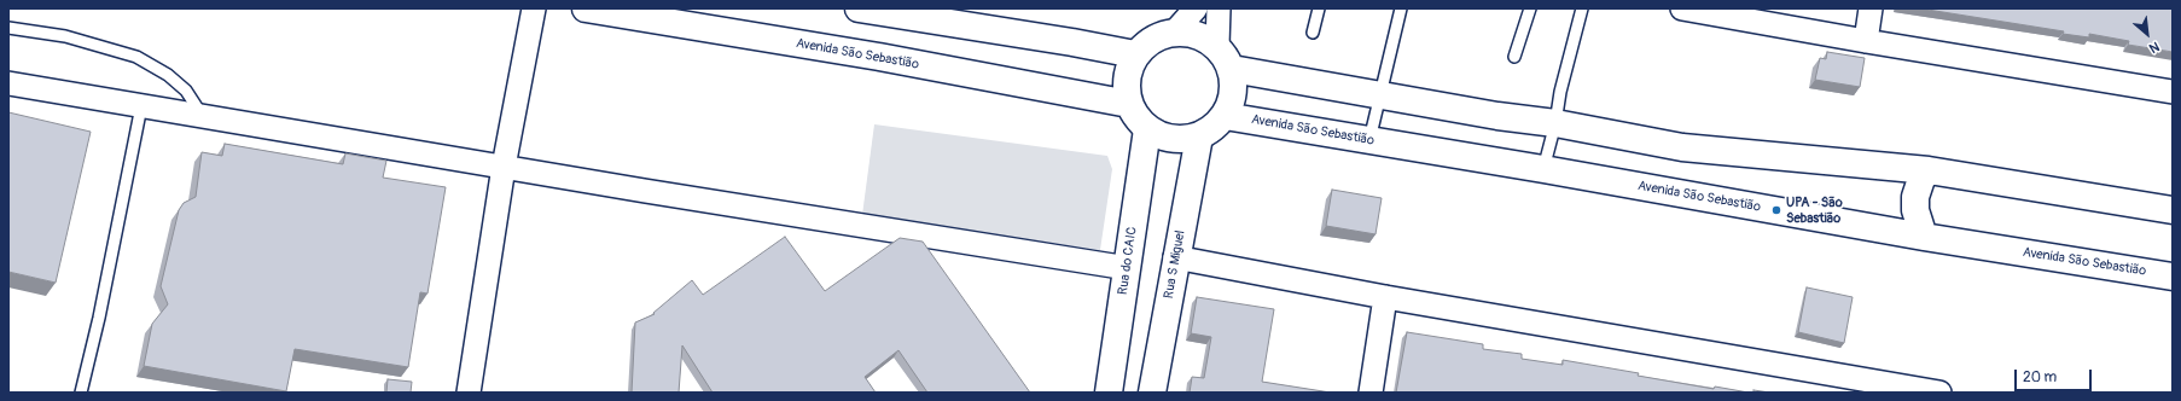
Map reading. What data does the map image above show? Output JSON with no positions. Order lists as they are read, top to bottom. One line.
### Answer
{"streets":{"main road":["Avenida São Sebastião","Rua do CAIC","Rua S Miguel"]},"crossings":[["Avenida São Sebastião","Rua do CAIC"],["Avenida São Sebastião","Rua S Miguel"],["Rua do CAIC","Rua S Miguel"]],"places":["UPA - São Sebastião"],"scale_bar":"20 m","north":"bottom right"}
